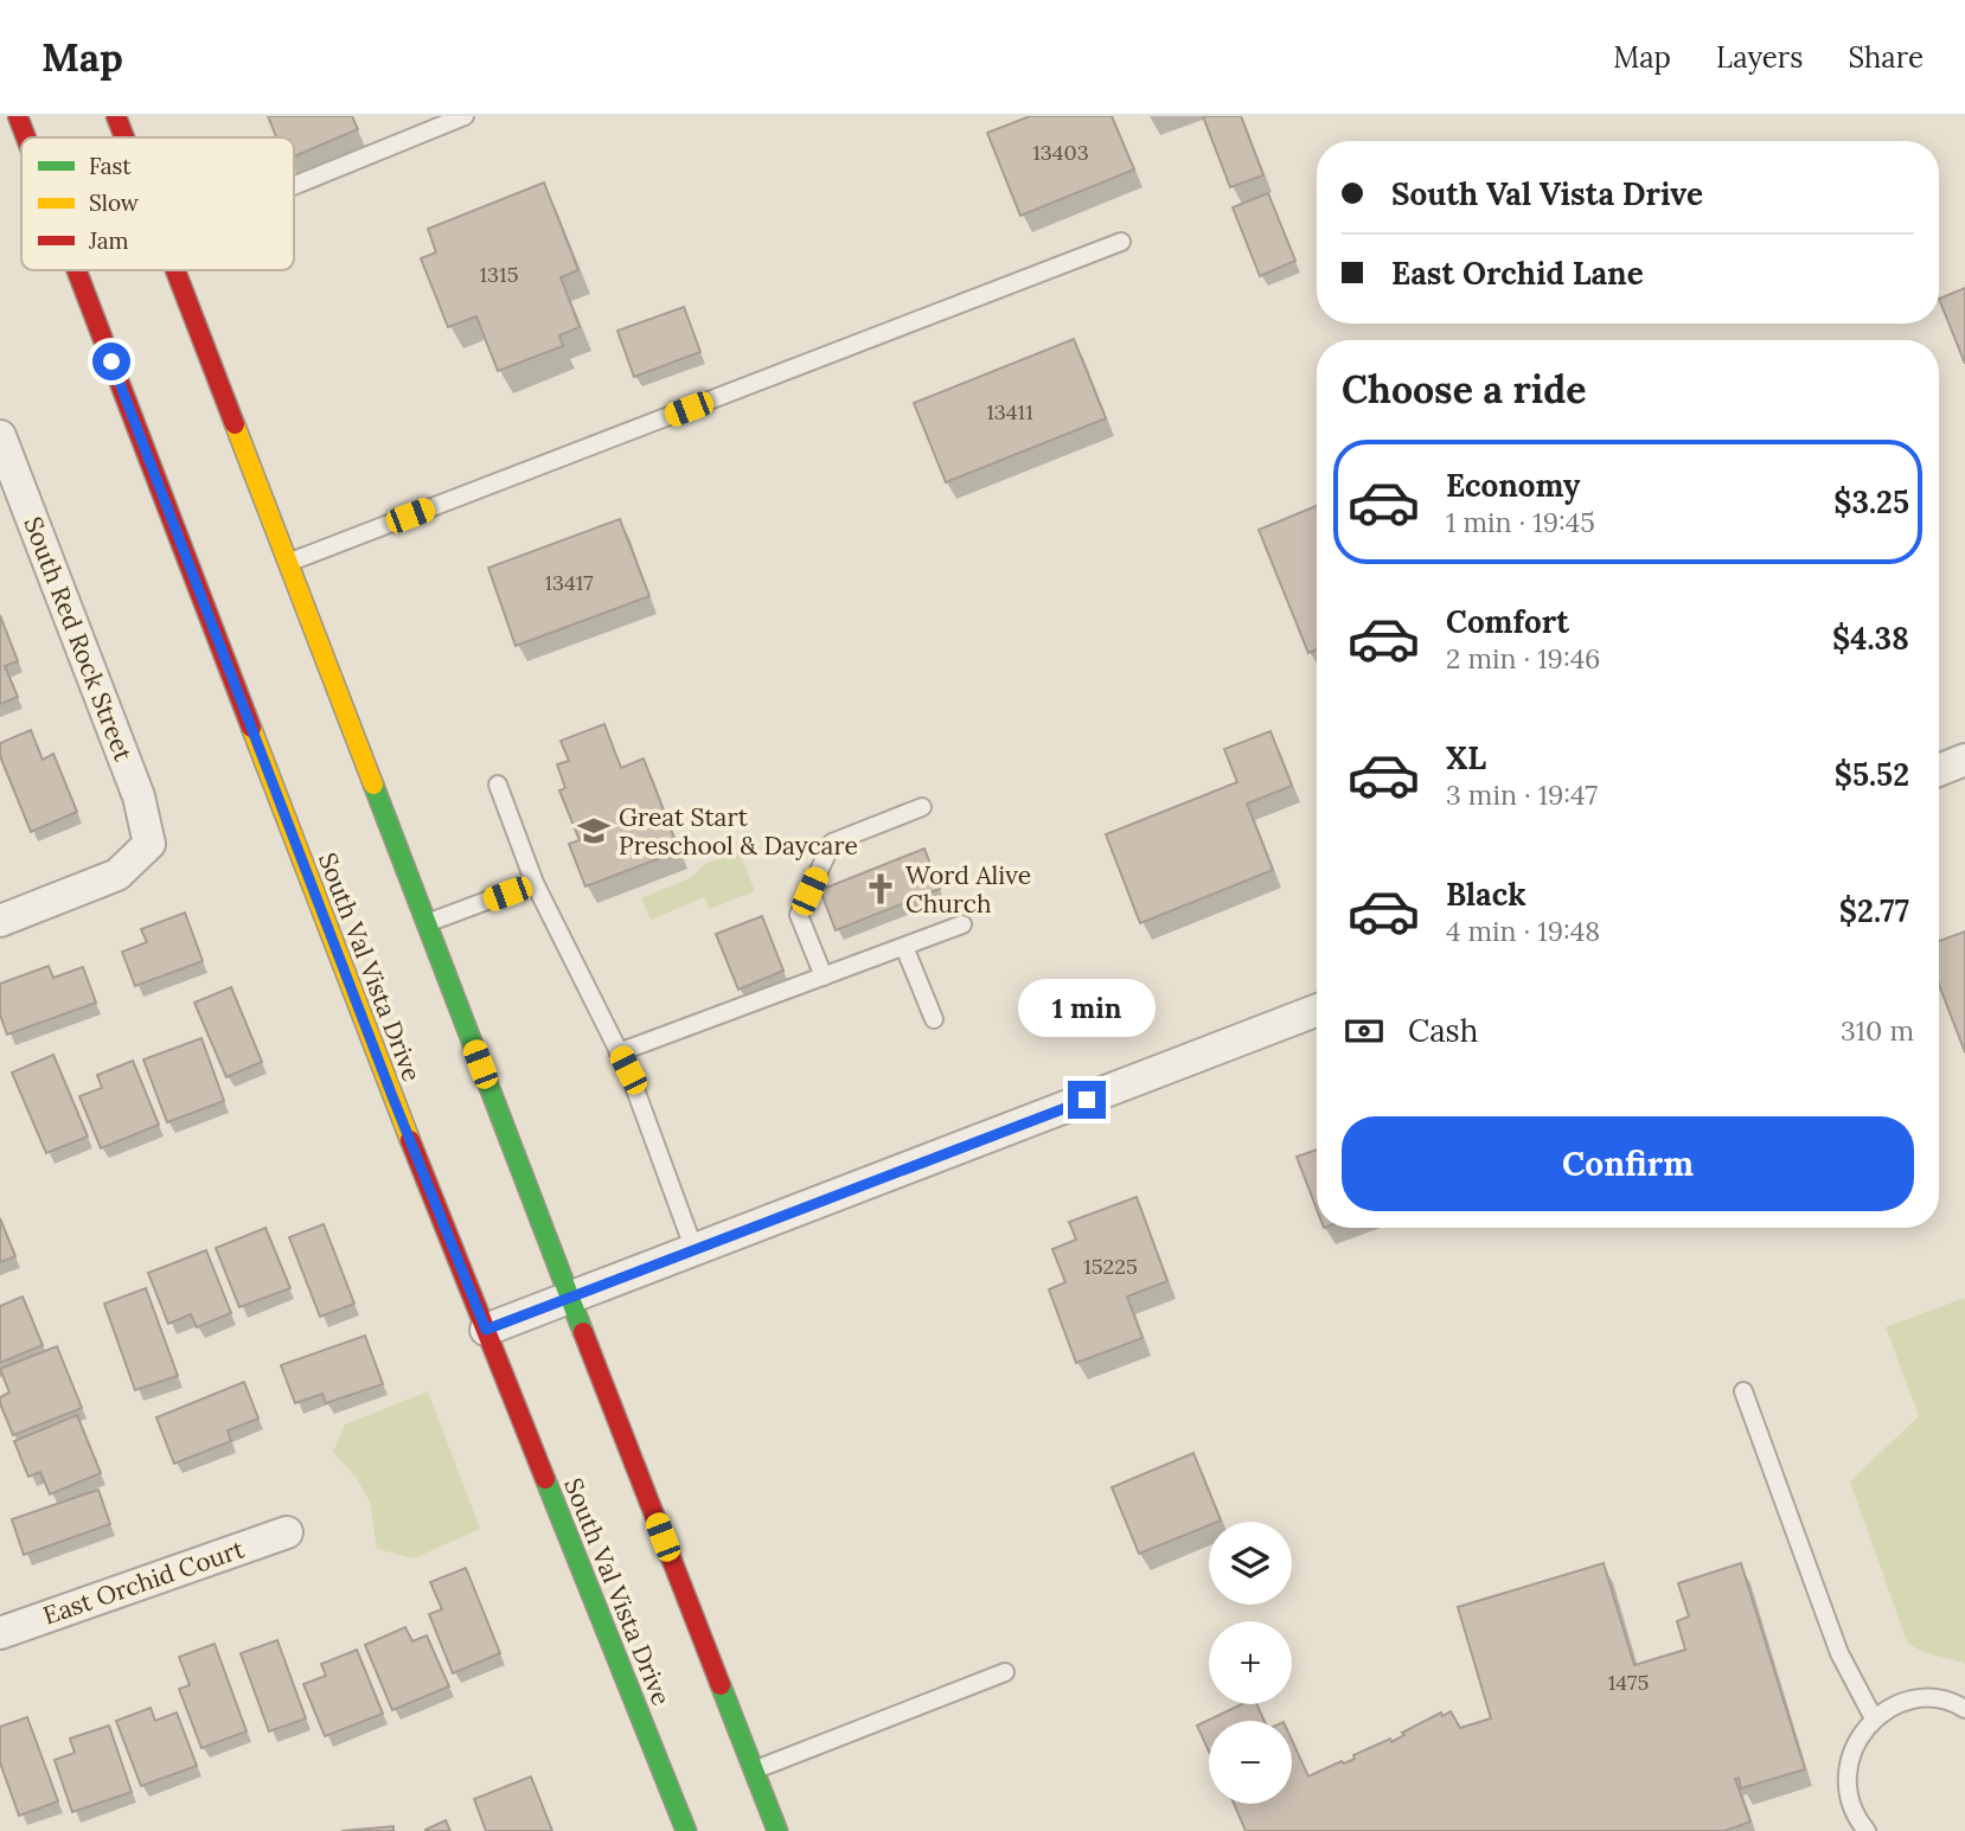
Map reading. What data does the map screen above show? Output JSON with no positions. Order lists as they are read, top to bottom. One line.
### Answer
{"streets":{"main road":["South Val Vista Drive"],"street":["South Red Rock Street","East Orchid Court"]},"places":{"school or university":["Great Start Preschool & Daycare"],"church":["Word Alive Church"]},"house_numbers":["13403","1315","13411","13417","15225","1475"],"legend":["Fast","Slow","Jam"],"page":{"header":"Map","nav":["Map","Layers","Share"],"banner":["South Val Vista Drive","East Orchid Lane"],"heading":"Choose a ride","list":[{"name":"Economy","note":"1 min · 19:45","value":"$3.25"},{"name":"Comfort","note":"2 min · 19:46","value":"$4.38"},{"name":"XL","note":"3 min · 19:47","value":"$5.52"},{"name":"Black","note":"4 min · 19:48","value":"$2.77"}],"bubble":"1 min","pay":["Cash","310 m"],"buttons":"Confirm","map_buttons":["+","−"]}}
